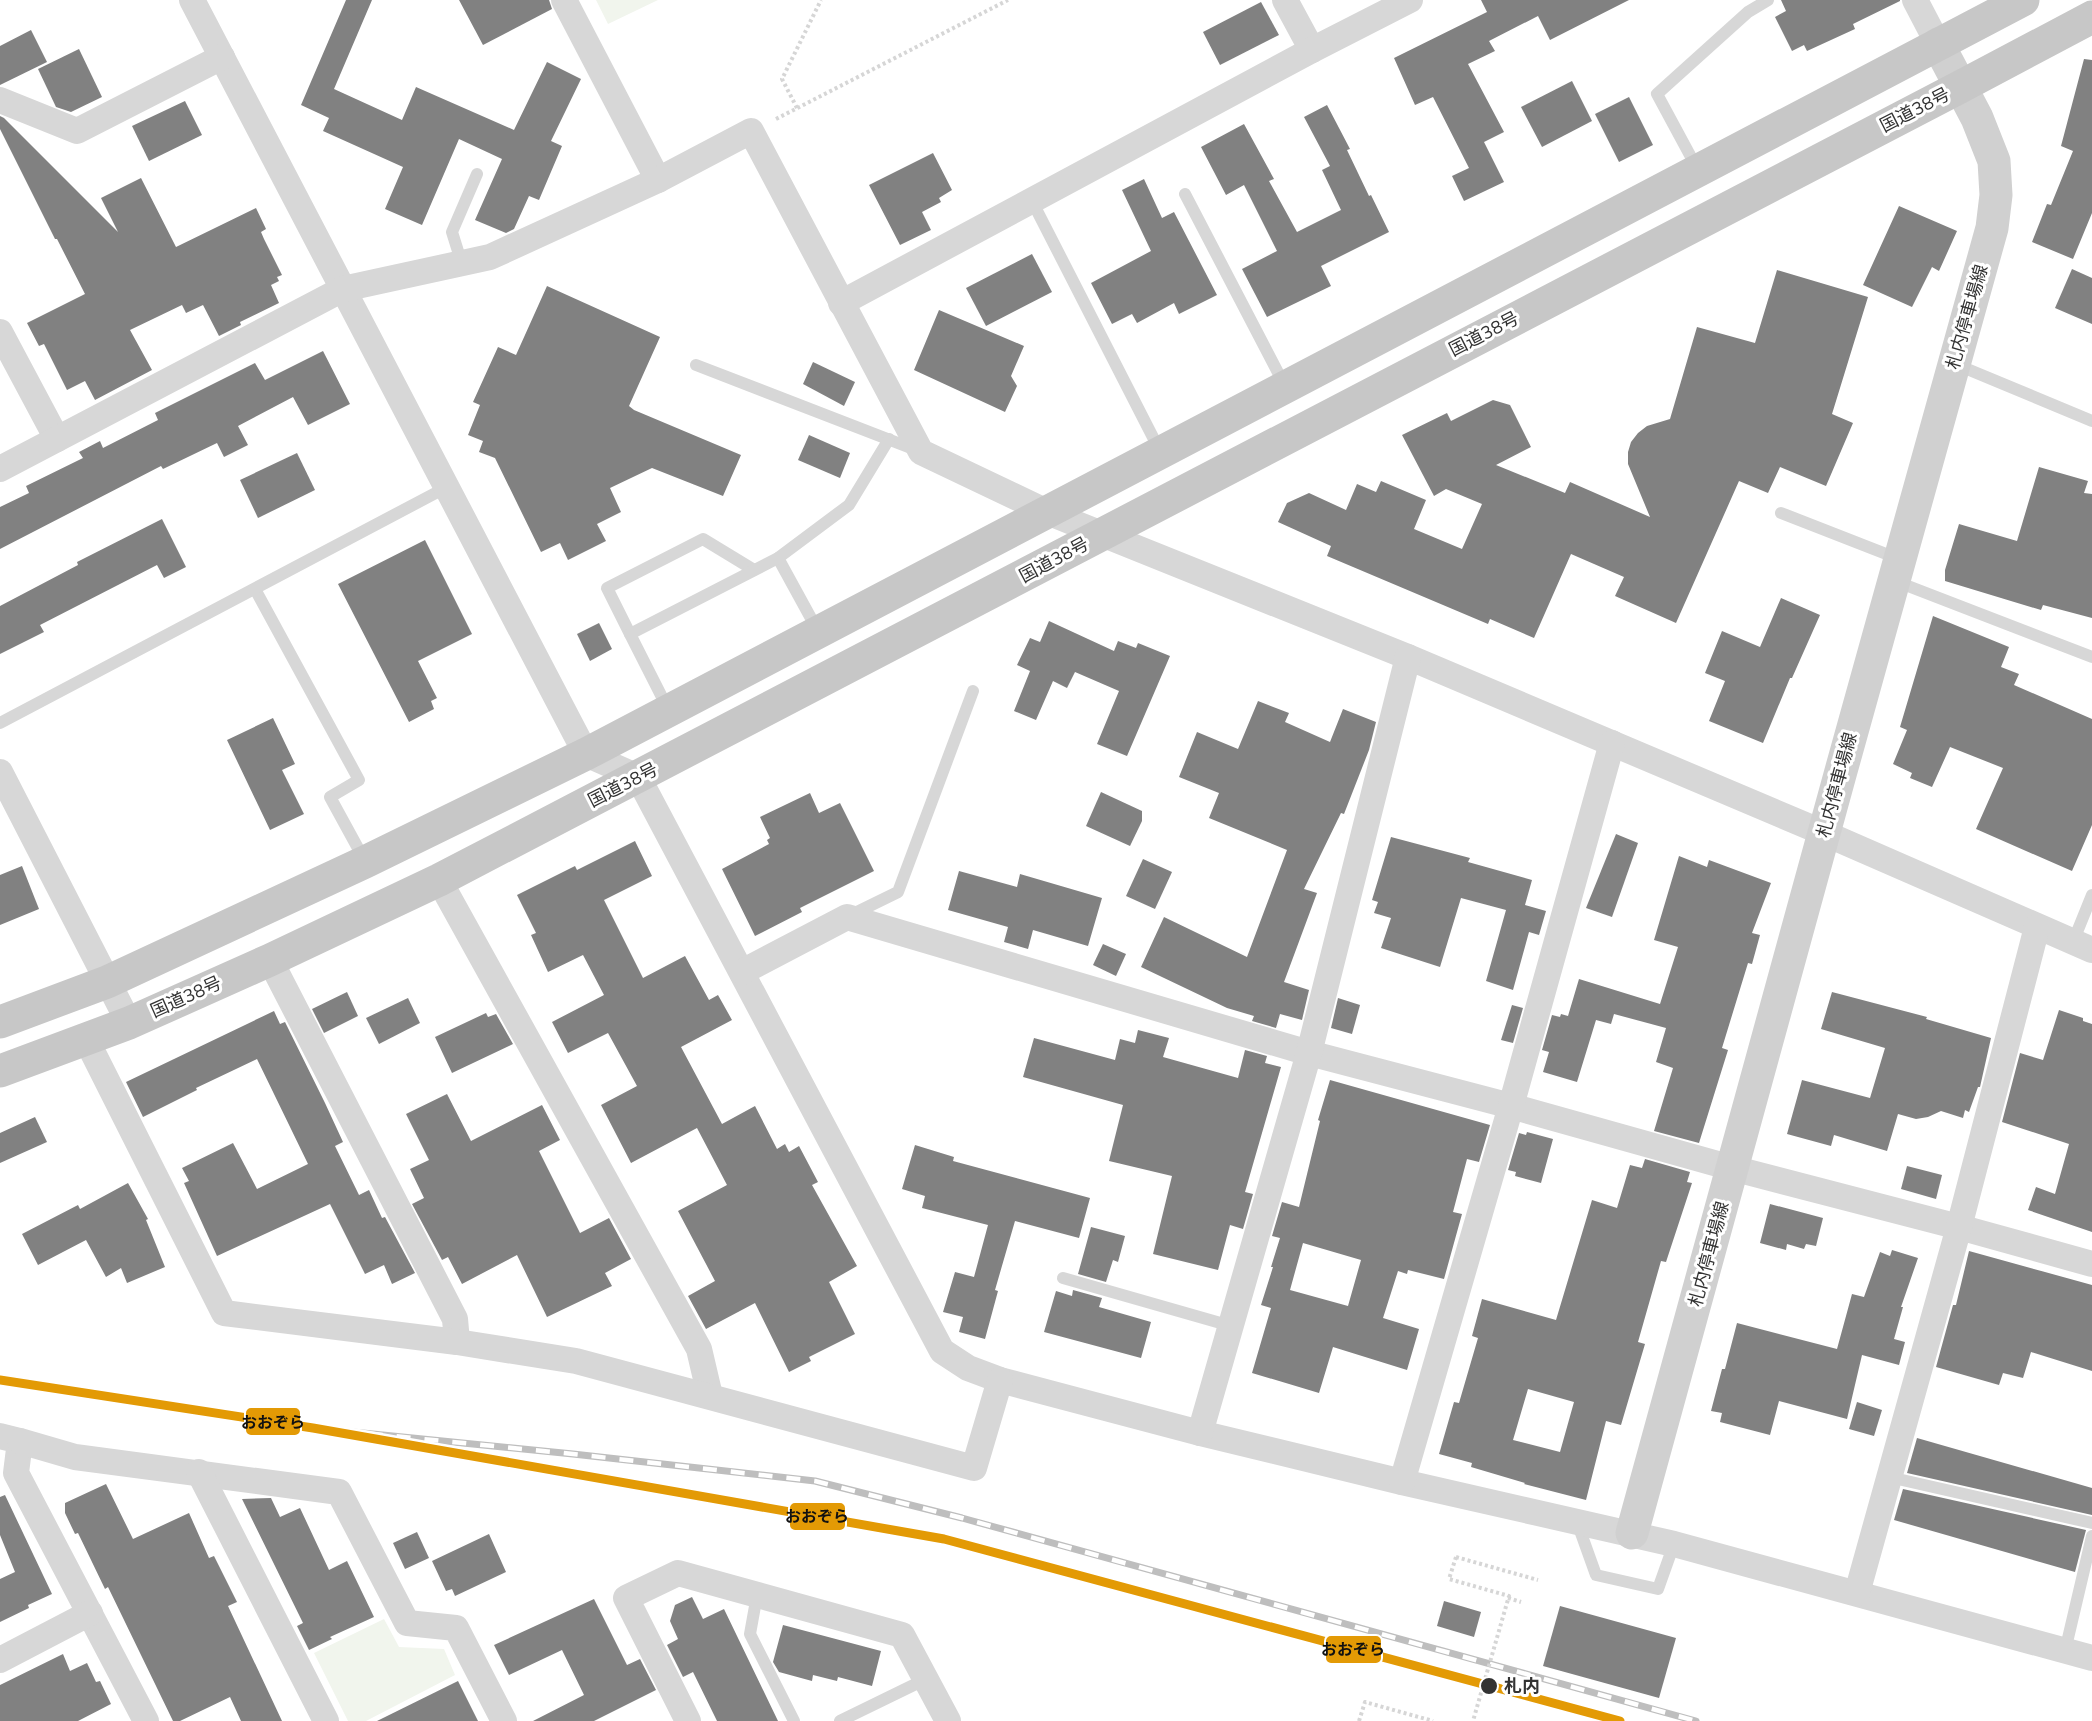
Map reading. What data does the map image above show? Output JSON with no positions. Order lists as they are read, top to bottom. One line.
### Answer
{"streets":{"highway":["国道38号"],"main road":["札内停車場線"]},"crossings":[["国道38号","札内停車場線"]],"places":["札内"],"lines":["transit line おおぞら"]}
